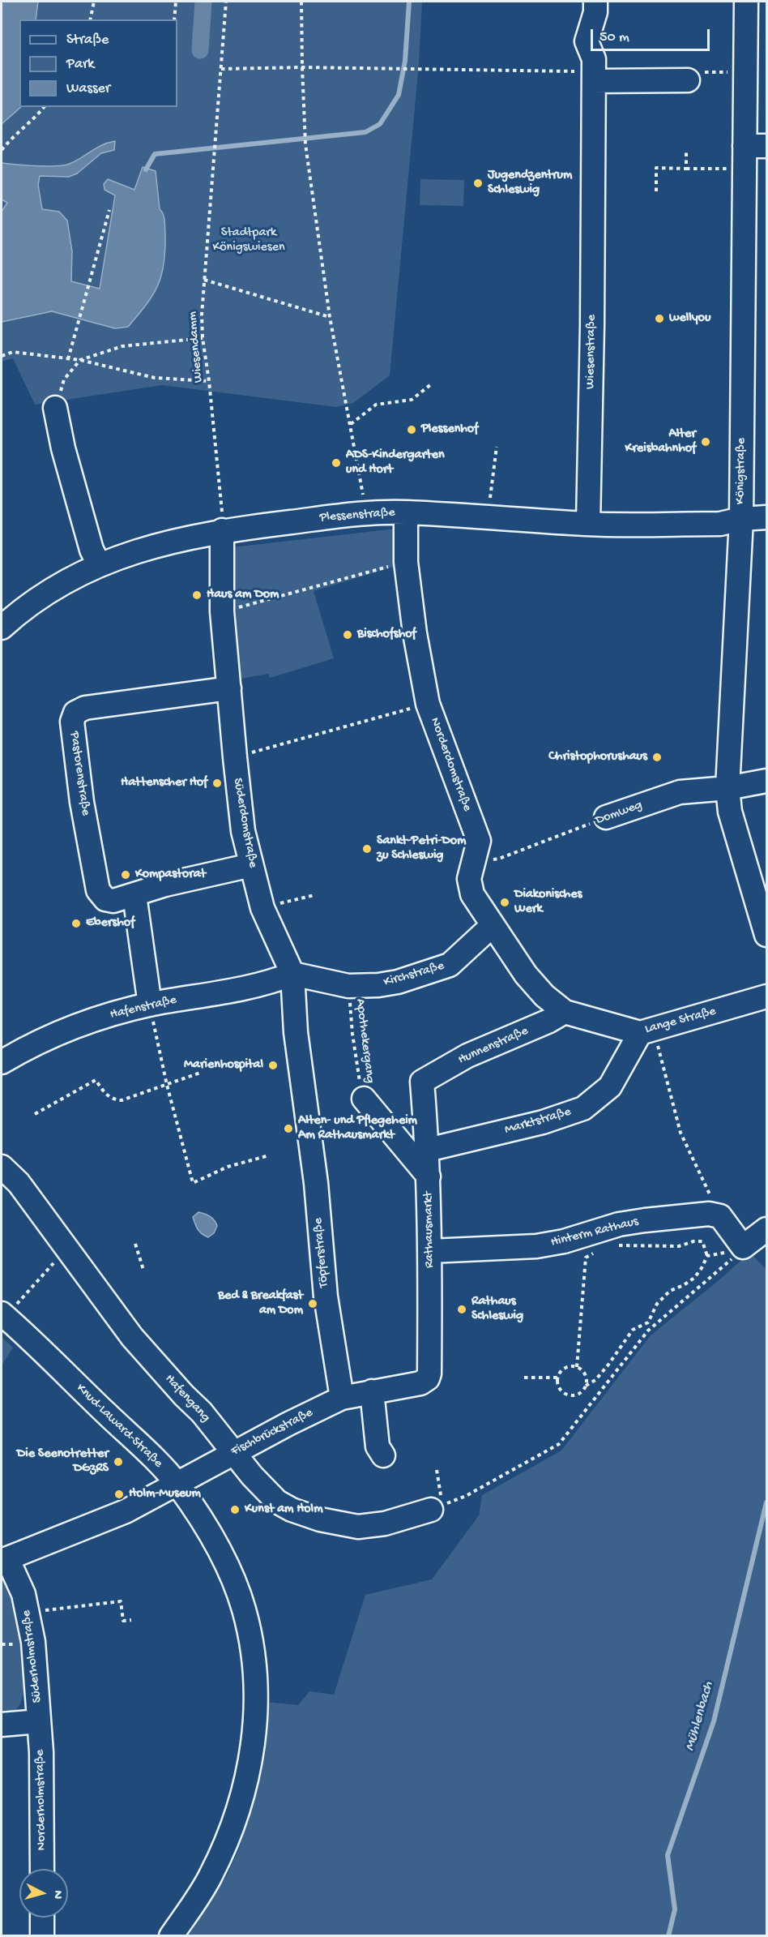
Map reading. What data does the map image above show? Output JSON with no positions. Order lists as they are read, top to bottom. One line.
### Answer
{"streets":{"street":["Wiesenstraße","Königstraße","Plessenstraße","Norderdomstraße","Pastorenstraße","Domweg","Süderdomstraße","Kirchstraße","Hafenstraße","Lange Straße","Hunnenstraße","Marktstraße","Rathausmarkt","Hinterm Rathaus","Töpferstraße","Hafengang","Knud-Laward-Straße","Fischbrückstraße","Süderholmstraße","Norderholmstraße"],"path":["Wiesendamm","Apothekergang"]},"crossings":[["Wiesendamm","Plessenstraße"],["Wiesendamm","Süderdomstraße"],["Wiesenstraße","Plessenstraße"],["Königstraße","Plessenstraße"],["Königstraße","Domweg"],["Plessenstraße","Norderdomstraße"],["Plessenstraße","Süderdomstraße"],["Norderdomstraße","Domweg"],["Norderdomstraße","Kirchstraße"],["Norderdomstraße","Lange Straße"],["Norderdomstraße","Hunnenstraße"],["Pastorenstraße","Süderdomstraße"],["Süderdomstraße","Kirchstraße"],["Süderdomstraße","Hafenstraße"],["Süderdomstraße","Töpferstraße"],["Kirchstraße","Hafenstraße"],["Kirchstraße","Apothekergang"],["Lange Straße","Hunnenstraße"],["Lange Straße","Marktstraße"],["Hunnenstraße","Rathausmarkt"],["Marktstraße","Rathausmarkt"],["Rathausmarkt","Hinterm Rathaus"],["Rathausmarkt","Fischbrückstraße"],["Töpferstraße","Fischbrückstraße"],["Hafengang","Fischbrückstraße"],["Knud-Laward-Straße","Fischbrückstraße"],["Knud-Laward-Straße","Süderholmstraße"],["Fischbrückstraße","Süderholmstraße"],["Süderholmstraße","Norderholmstraße"]],"water":["Mühlenbach"],"parks":["Stadtpark Königswiesen"],"places":["Jugendzentrum Schleswig","wellyou","Plessenhof","Alter Kreisbahnhof","ADS-Kindergarten und Hort","Haus am Dom","Bischofshof","Christophorushaus","Hattenscher Hof","Sankt-Petri-Dom zu Schleswig","Kompastorat","Diakonisches Werk","Ebershof","Marienhospital","Alten- und Pflegeheim Am Rathausmarkt","Bed & Breakfast am Dom","Rathaus Schleswig","Die Seenotretter DGzRS","Holm-Museum","Kunst am Holm"],"legend":["Straße","Park","Wasser"],"scale_bar":"50 m","north":"right"}
